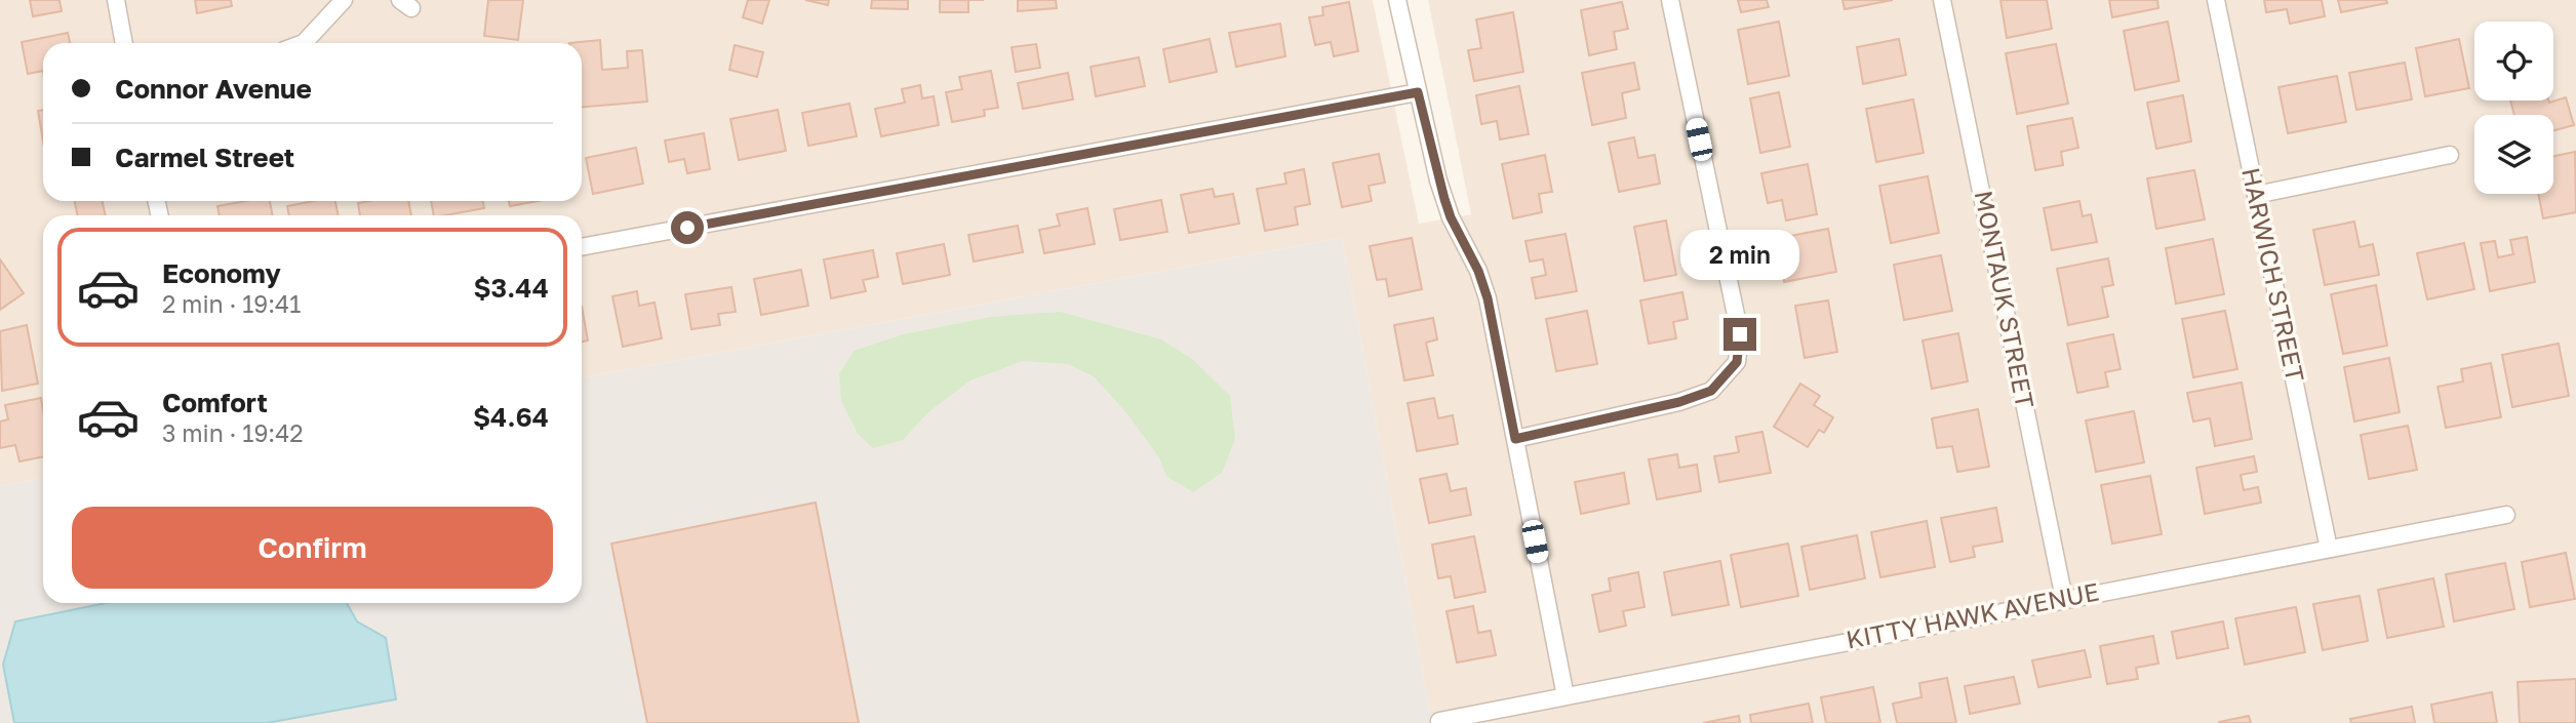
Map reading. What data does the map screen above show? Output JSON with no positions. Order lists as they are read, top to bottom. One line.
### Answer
{"streets":{"street":["HARWICH STREET","MONTAUK STREET","KITTY HAWK AVENUE"]},"crossings":[["HARWICH STREET","KITTY HAWK AVENUE"],["MONTAUK STREET","KITTY HAWK AVENUE"]],"page":{"banner":["Connor Avenue","Carmel Street"],"list":[{"name":"Economy","note":"2 min · 19:41","value":"$3.44"},{"name":"Comfort","note":"3 min · 19:42","value":"$4.64"}],"bubble":"2 min","buttons":"Confirm"}}
